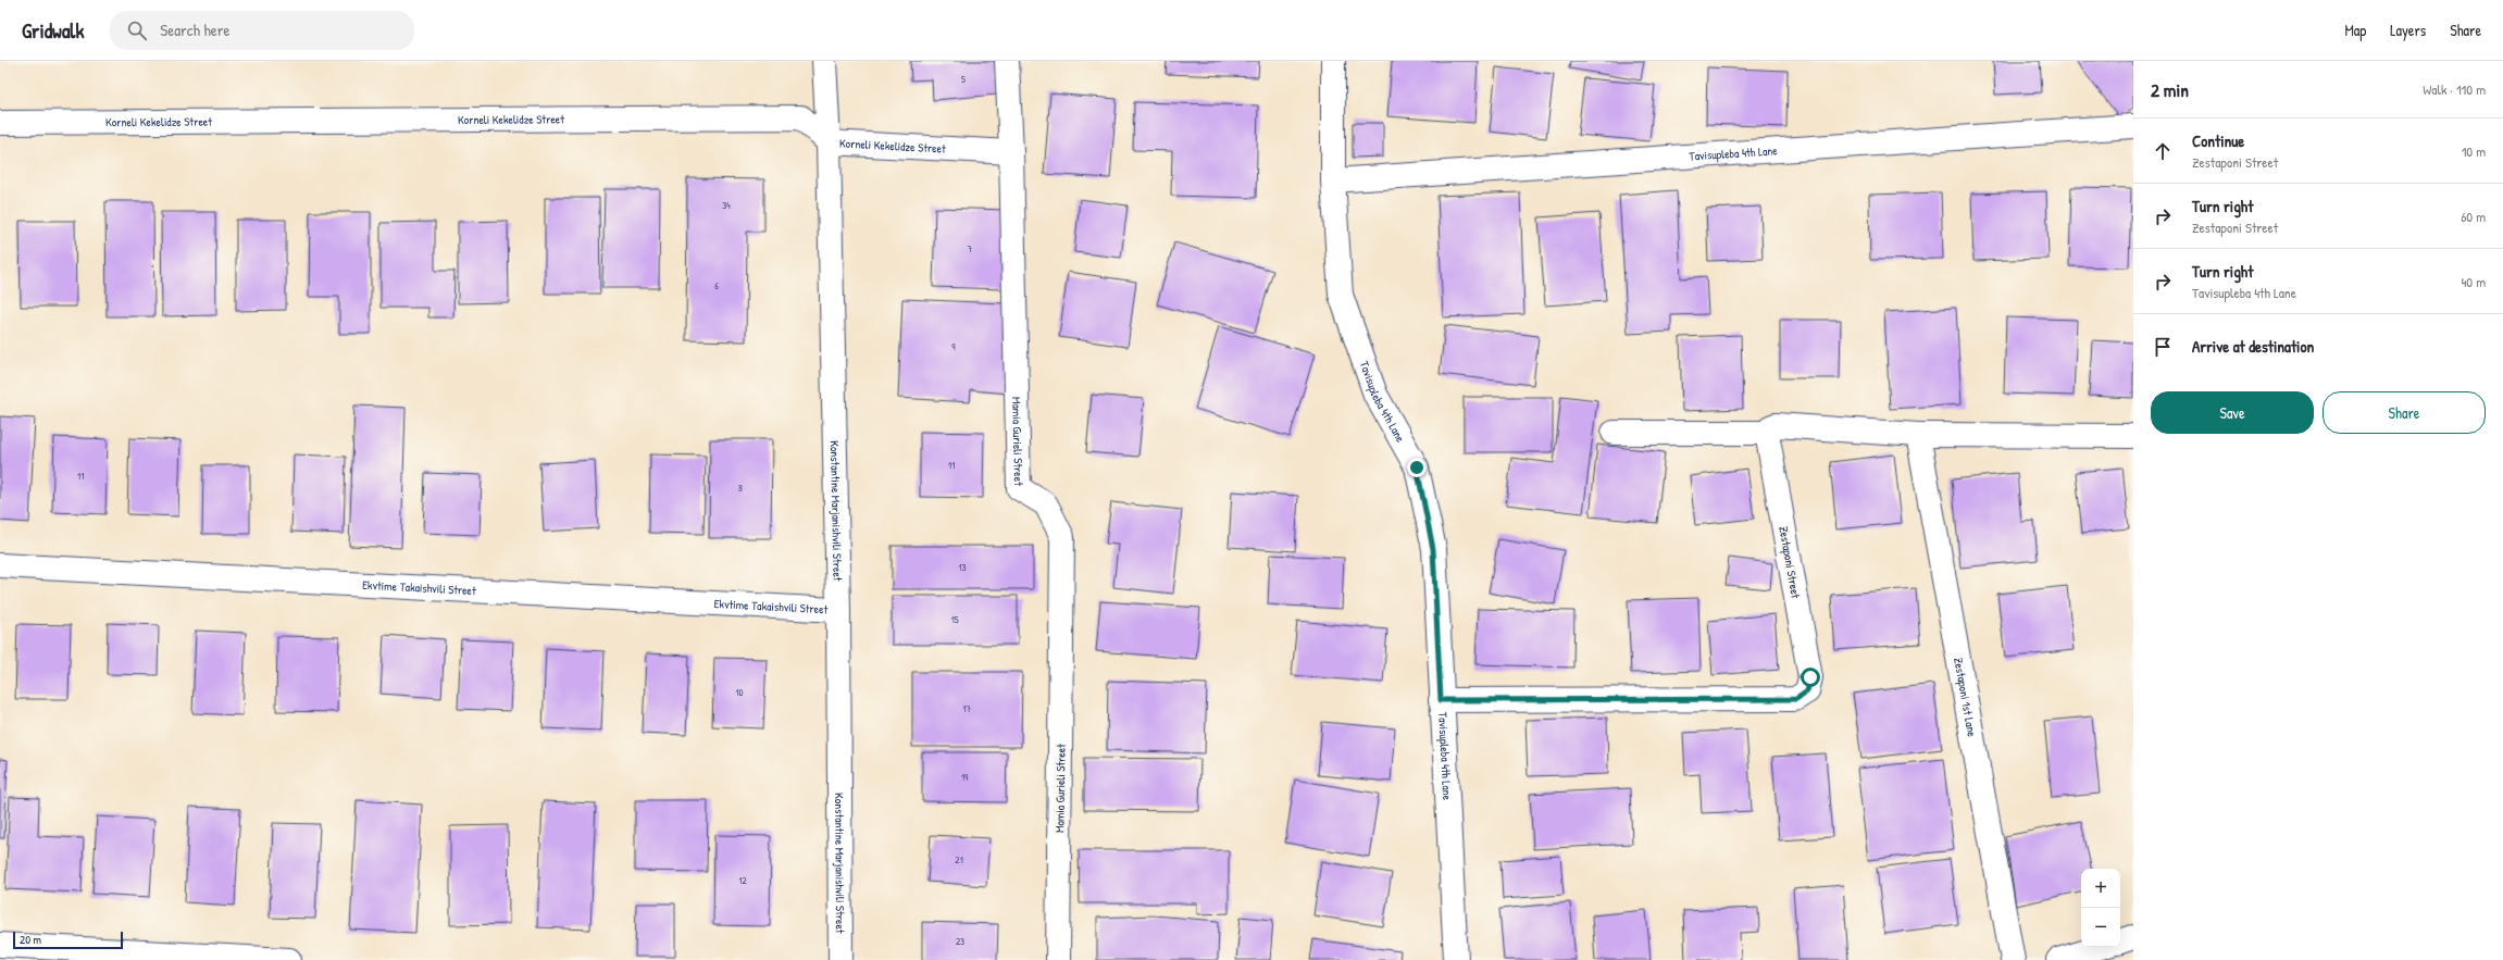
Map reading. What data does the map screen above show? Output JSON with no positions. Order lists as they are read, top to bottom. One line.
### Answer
{"streets":{"street":["Korneli Kekelidze Street","Tavisupleba 4th Lane","Mamia Gurieli Street","Konstantine Marjanishvili Street","Zestaponi Street","Ekvtime Takaishvili Street","Zestaponi 1st Lane"]},"crossings":[["Korneli Kekelidze Street","Mamia Gurieli Street"],["Korneli Kekelidze Street","Konstantine Marjanishvili Street"],["Tavisupleba 4th Lane","Zestaponi Street"],["Konstantine Marjanishvili Street","Ekvtime Takaishvili Street"]],"house_numbers":["5","34","7","6","9","11","11","8","13","15","10","17","19","21","12","23"],"scale_bar":"20 m","page":{"header":"Gridwalk","search":"Search here","nav":["Map","Layers","Share"],"heading":["2 min","Walk · 110 m"],"list":[["Continue","Zestaponi Street","10 m"],["Turn right","Zestaponi Street","60 m"],["Turn right","Tavisupleba 4th Lane","40 m"],"Arrive at destination"],"buttons":["Save","Share"],"map_buttons":["+","−"],"scale":"20 m"}}
